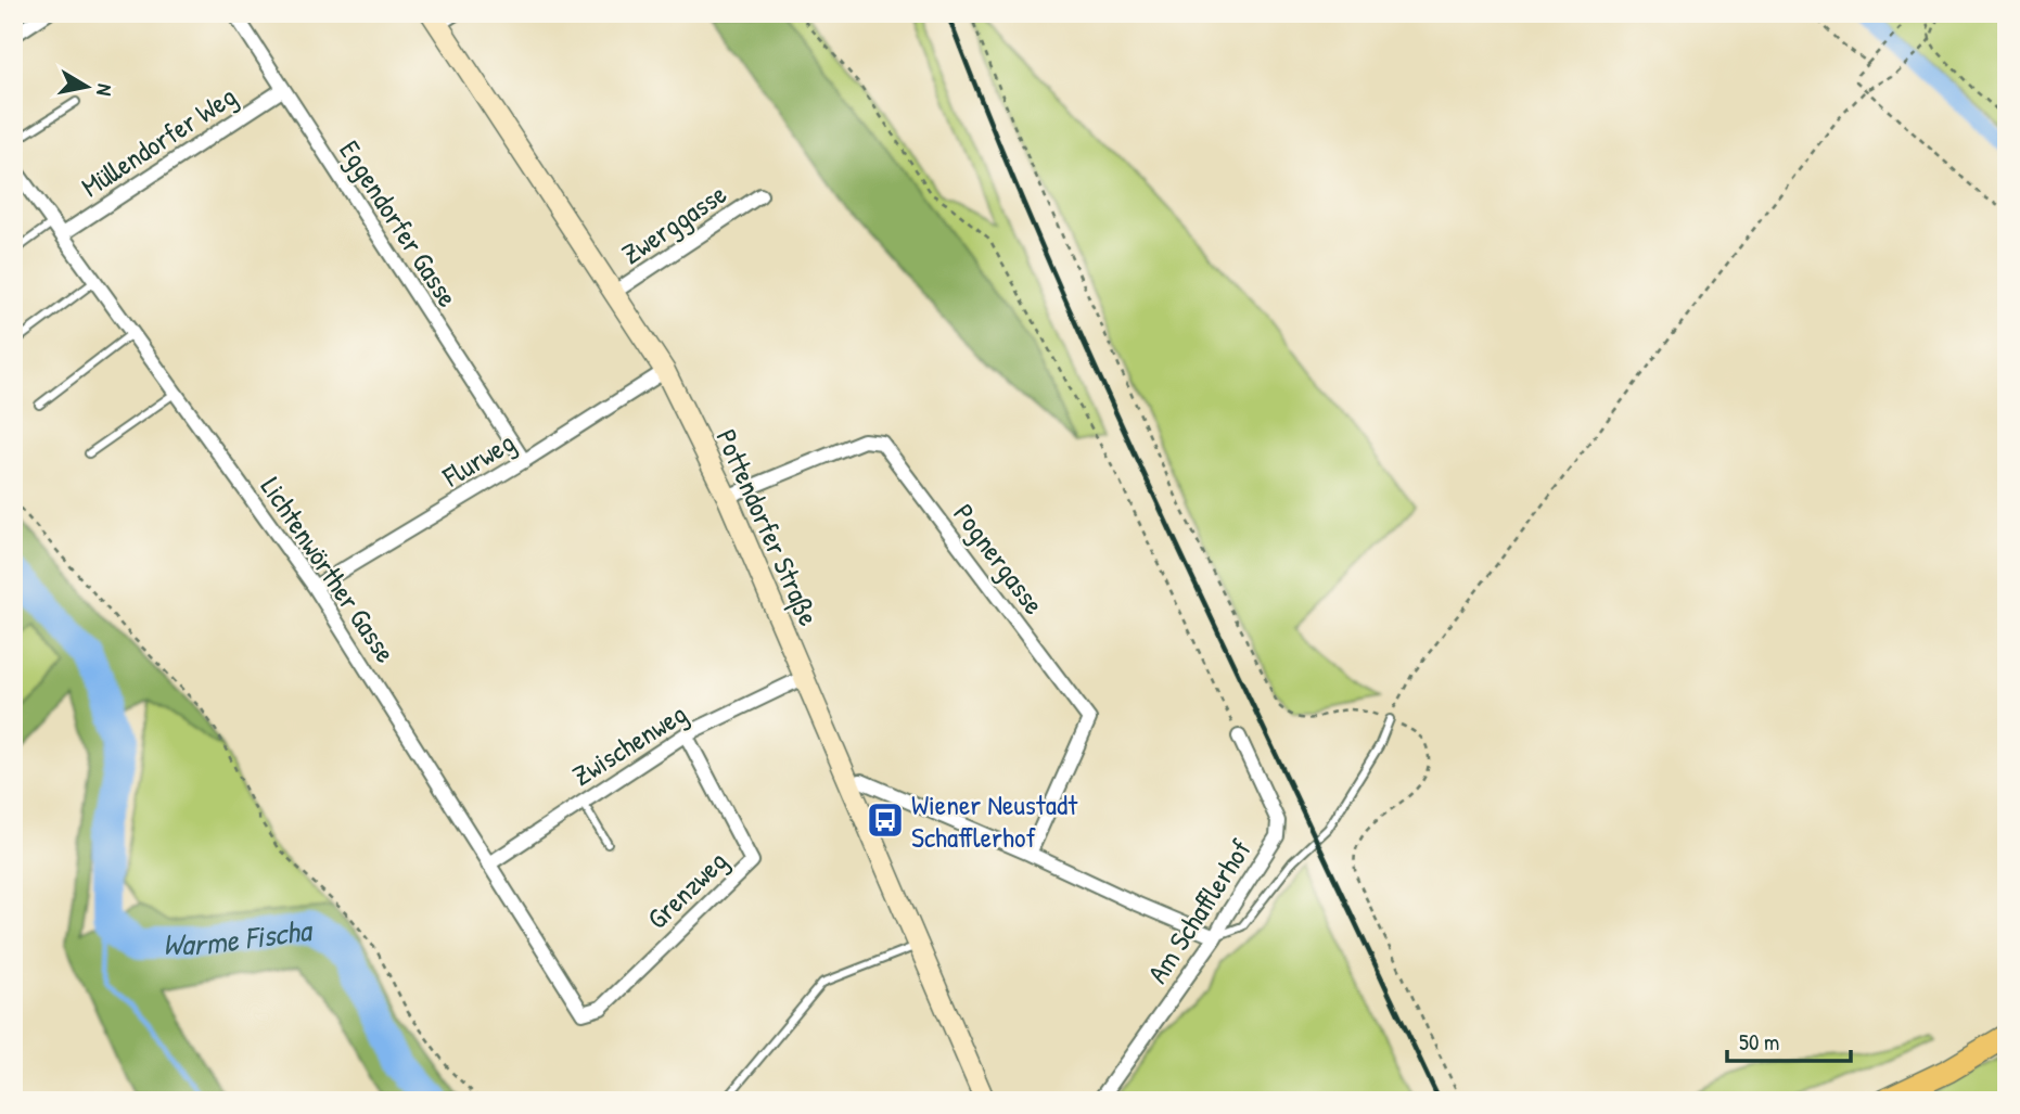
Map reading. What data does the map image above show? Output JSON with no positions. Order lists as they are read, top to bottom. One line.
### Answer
{"streets":{"main road":["Pottendorfer Straße"],"street":["Müllendorfer Weg","Eggendorfer Gasse","Zwerggasse","Flurweg","Pognergasse","Lichtenwörther Gasse","Zwischenweg","Grenzweg","Am Schafflerhof"]},"crossings":[["Müllendorfer Weg","Eggendorfer Gasse"],["Müllendorfer Weg","Lichtenwörther Gasse"],["Eggendorfer Gasse","Flurweg"],["Zwerggasse","Pottendorfer Straße"],["Flurweg","Pottendorfer Straße"],["Flurweg","Lichtenwörther Gasse"],["Pottendorfer Straße","Pognergasse"],["Pottendorfer Straße","Zwischenweg"],["Lichtenwörther Gasse","Zwischenweg"],["Lichtenwörther Gasse","Grenzweg"],["Zwischenweg","Grenzweg"]],"water":["Warme Fischa"],"places":{"bus stop":["Wiener Neustadt Schafflerhof"]},"scale_bar":"50 m","north":"right"}
